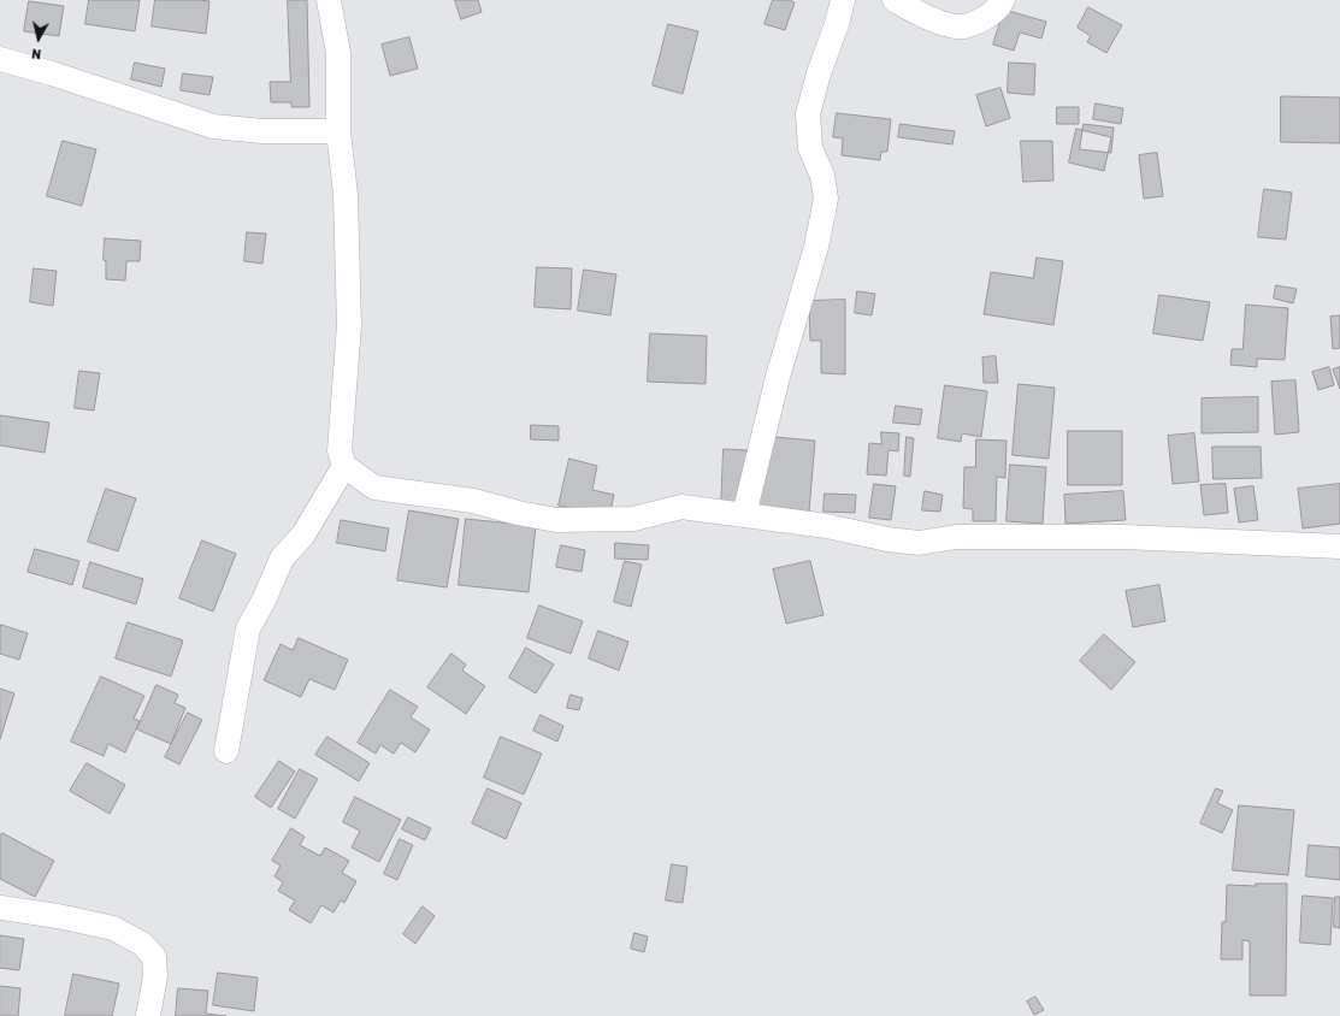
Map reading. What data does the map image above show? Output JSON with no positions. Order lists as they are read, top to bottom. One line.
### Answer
{"north":"bottom"}
